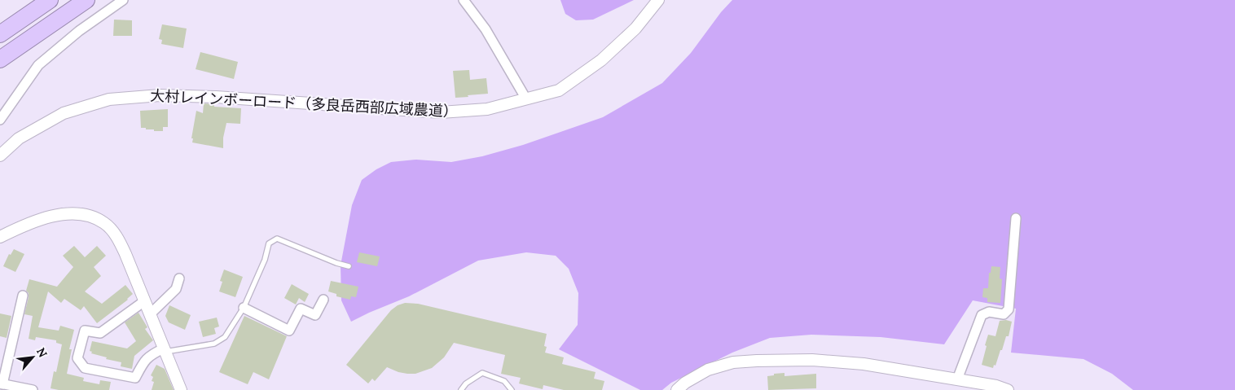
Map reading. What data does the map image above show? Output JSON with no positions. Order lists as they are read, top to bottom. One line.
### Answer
{"streets":{"street":["大村レインボーロード（多良岳西部広域農道）"]},"north":"top right"}
